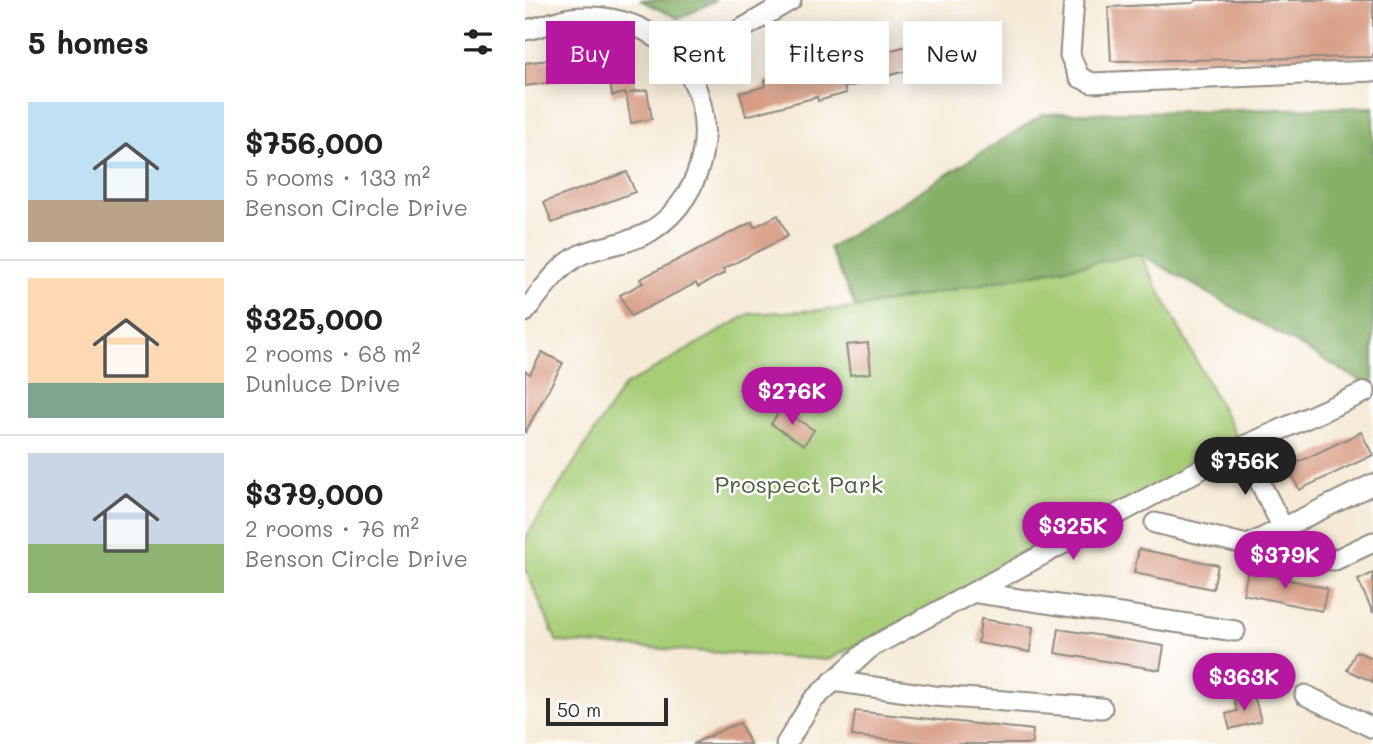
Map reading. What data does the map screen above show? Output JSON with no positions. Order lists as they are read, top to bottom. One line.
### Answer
{"parks":["Prospect Park"],"scale_bar":"50 m","page":{"heading":"5 homes","chip":["Buy","Rent","Filters","New"],"list":[{"name":"$756,000","note":"5 rooms · 133 m² · Benson Circle Drive"},{"name":"$325,000","note":"2 rooms · 68 m² · Dunluce Drive"},{"name":"$379,000","note":"2 rooms · 76 m² · Benson Circle Drive"}],"price":["$276K","$756K","$325K","$379K","$363K"],"scale":"50 m"}}
